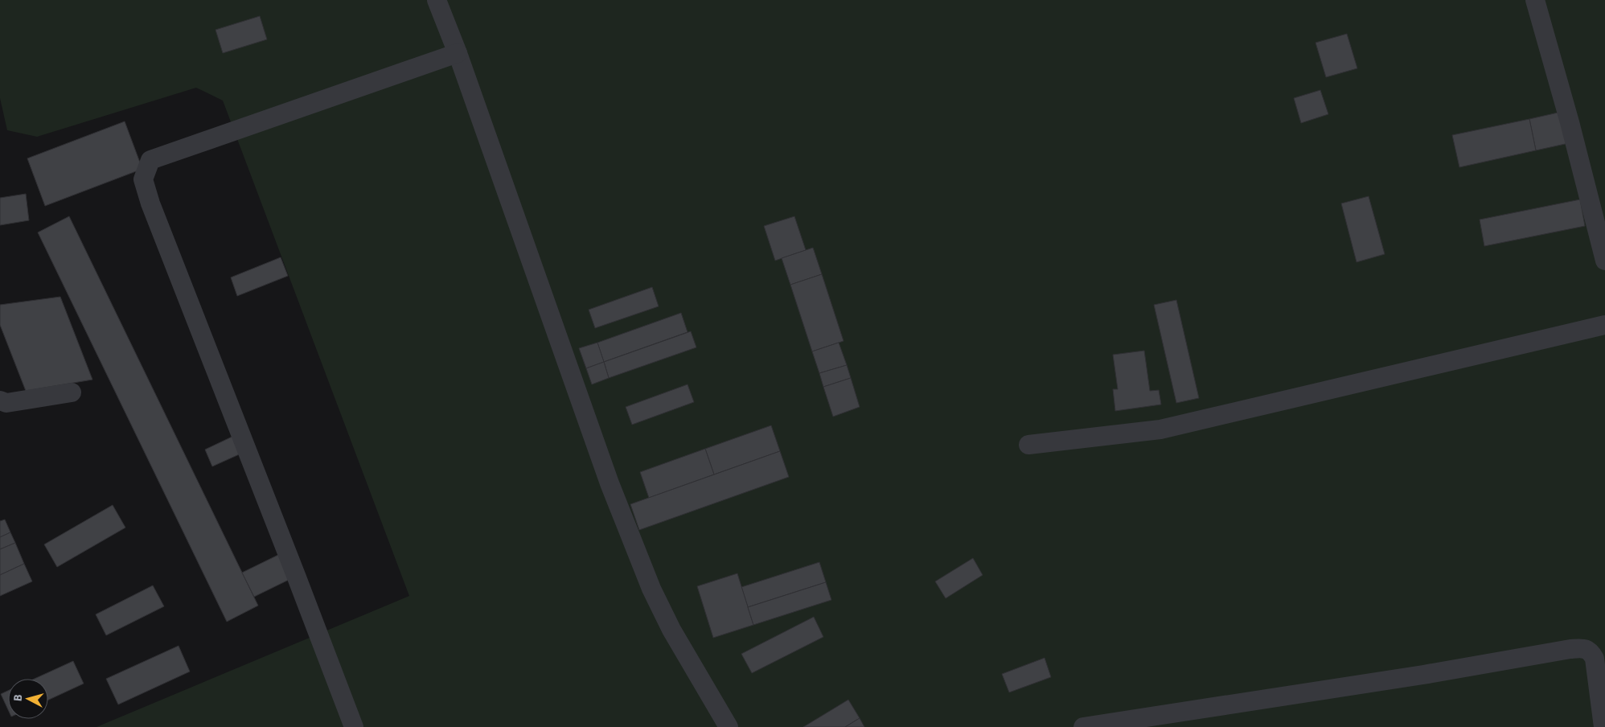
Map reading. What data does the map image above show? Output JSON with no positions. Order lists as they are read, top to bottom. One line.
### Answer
{"north":"left"}
